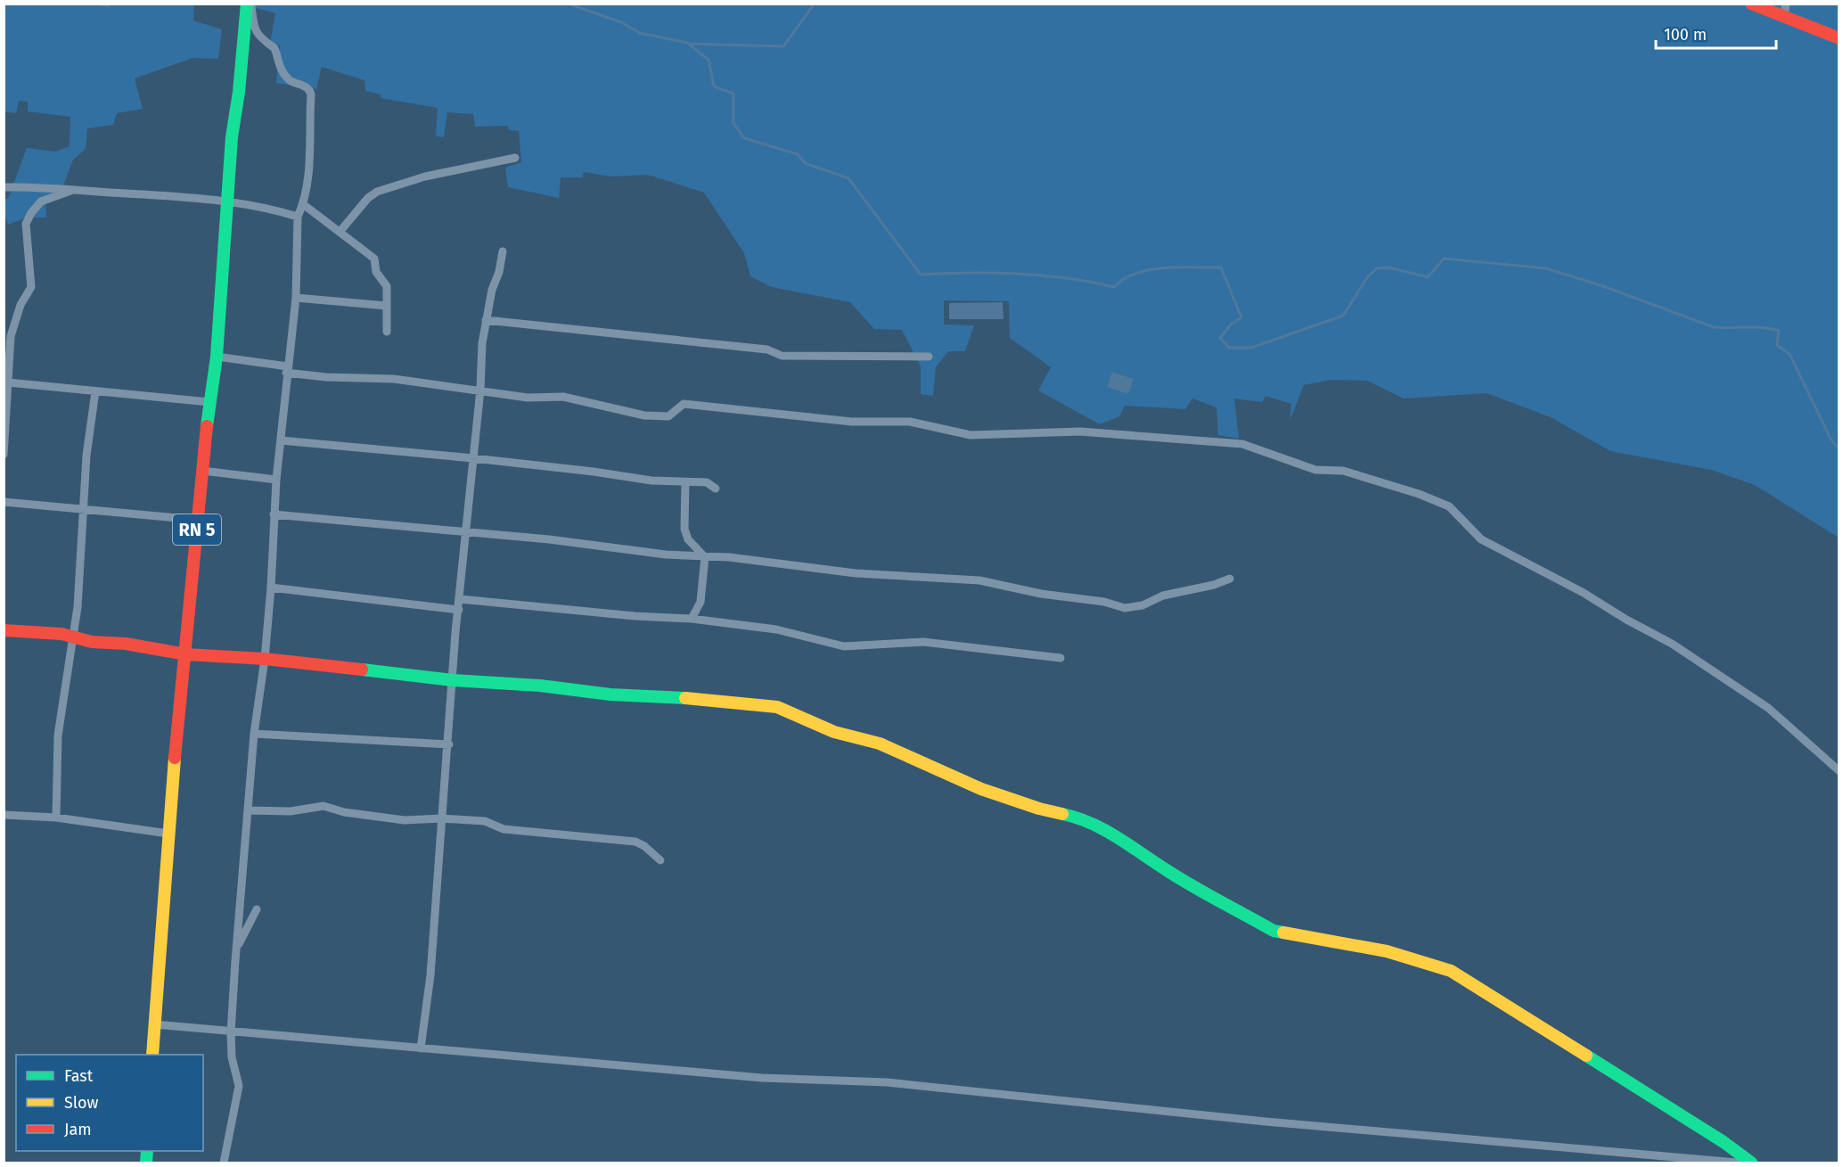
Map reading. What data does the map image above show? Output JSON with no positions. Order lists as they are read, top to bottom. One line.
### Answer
{"streets":{"street":["RN 5"]},"legend":["Fast","Slow","Jam"],"scale_bar":"100 m"}
